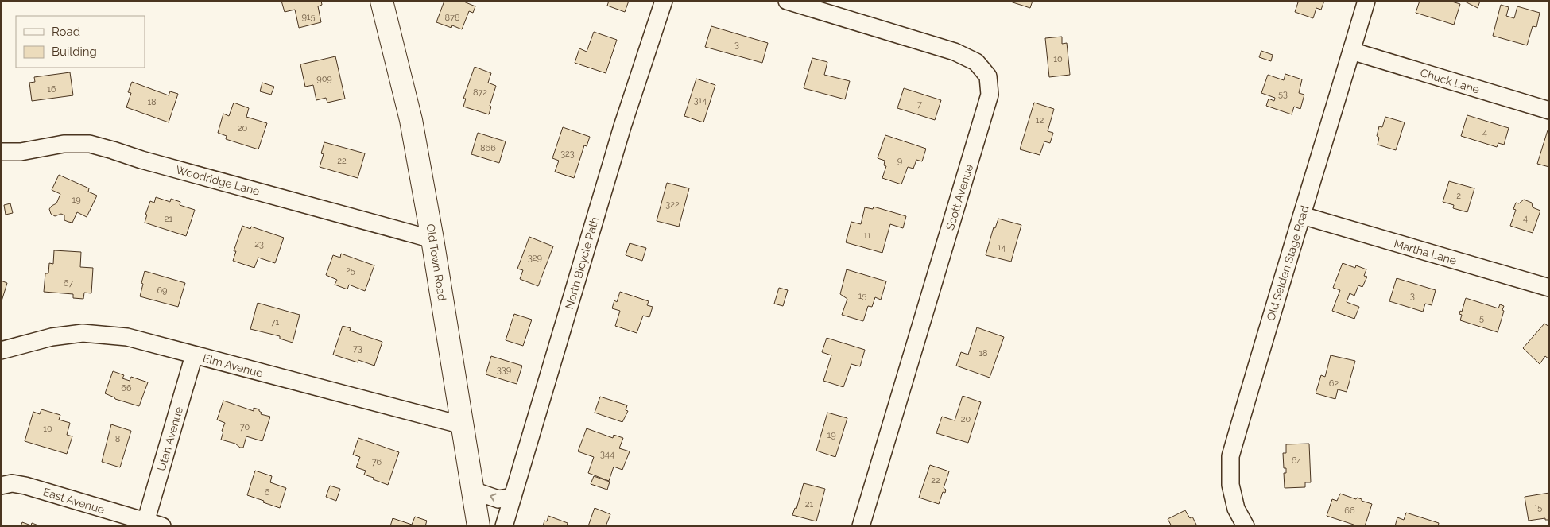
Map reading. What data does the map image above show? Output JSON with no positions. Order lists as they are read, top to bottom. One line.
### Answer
{"streets":{"main road":["Old Town Road"],"street":["Chuck Lane","Woodridge Lane","Scott Avenue","Martha Lane","North Bicycle Path","Old Selden Stage Road","Elm Avenue","Utah Avenue","East Avenue"]},"crossings":[["Chuck Lane","Old Selden Stage Road"],["Woodridge Lane","Old Town Road"],["Martha Lane","Old Selden Stage Road"],["Old Town Road","Elm Avenue"],["Elm Avenue","Utah Avenue"],["Utah Avenue","East Avenue"]],"house_numbers":["915","878","3","10","909","16","872","53","314","18","7","12","20","4","866","323","22","9","2","19","322","4","21","11","23","14","329","25","67","69","15","3","5","71","73","18","339","62","66","20","70","10","19","8","344","64","76","22","6","21","15","66"],"legend":["Road","Building"]}
